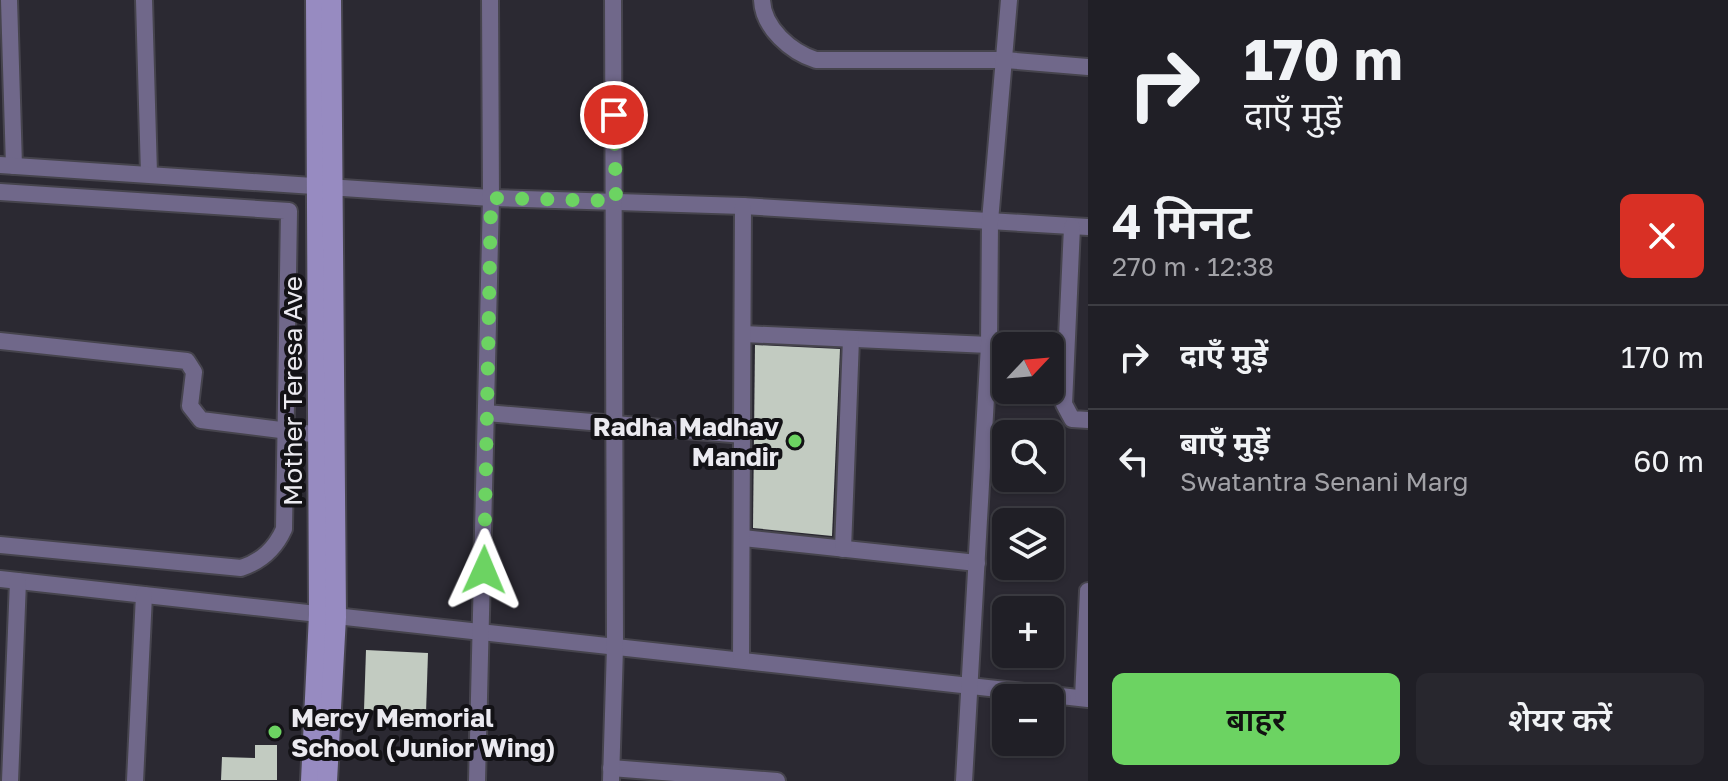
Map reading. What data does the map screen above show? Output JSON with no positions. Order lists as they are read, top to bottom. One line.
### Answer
{"places":["Radha Madhav Mandir","Mercy Memorial School (Junior Wing)"],"north":"top right","page":{"turn":["170 m","दाएँ मुड़ें"],"heading":["4 मिनट","270 m · 12:38"],"list":[{"name":"दाएँ मुड़ें","value":"170 m"},{"name":"बाएँ मुड़ें","note":"Swatantra Senani Marg","value":"60 m"}],"map_buttons":["+","−"],"buttons":["बाहर","शेयर करें"]}}
